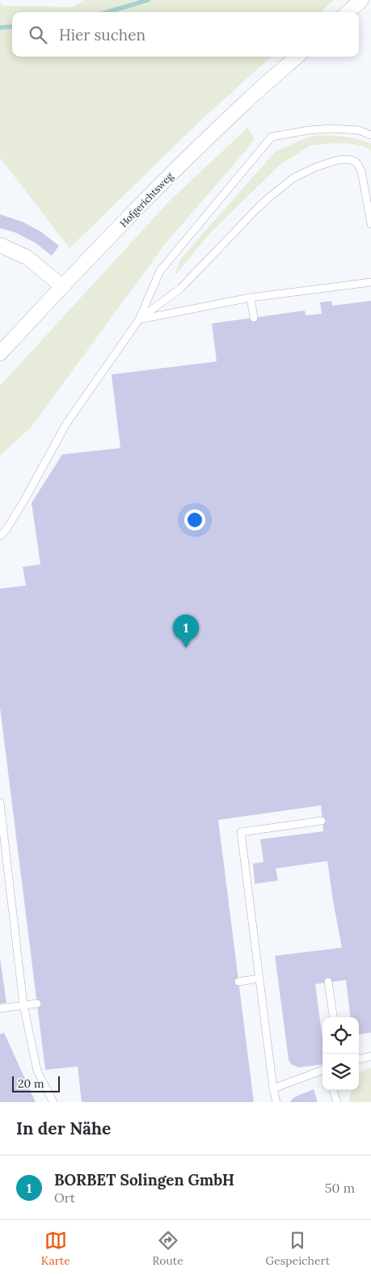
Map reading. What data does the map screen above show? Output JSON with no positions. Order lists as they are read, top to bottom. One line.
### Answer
{"streets":{"street":["Hofgerichtsweg"]},"scale_bar":"20 m","page":{"search":"Hier suchen","pins":"1","scale":"20 m","heading":"In der Nähe","list":[{"mark":"1","name":"BORBET Solingen GmbH","note":"Ort","value":"50 m"}],"nav":["Karte","Route","Gespeichert"]}}
